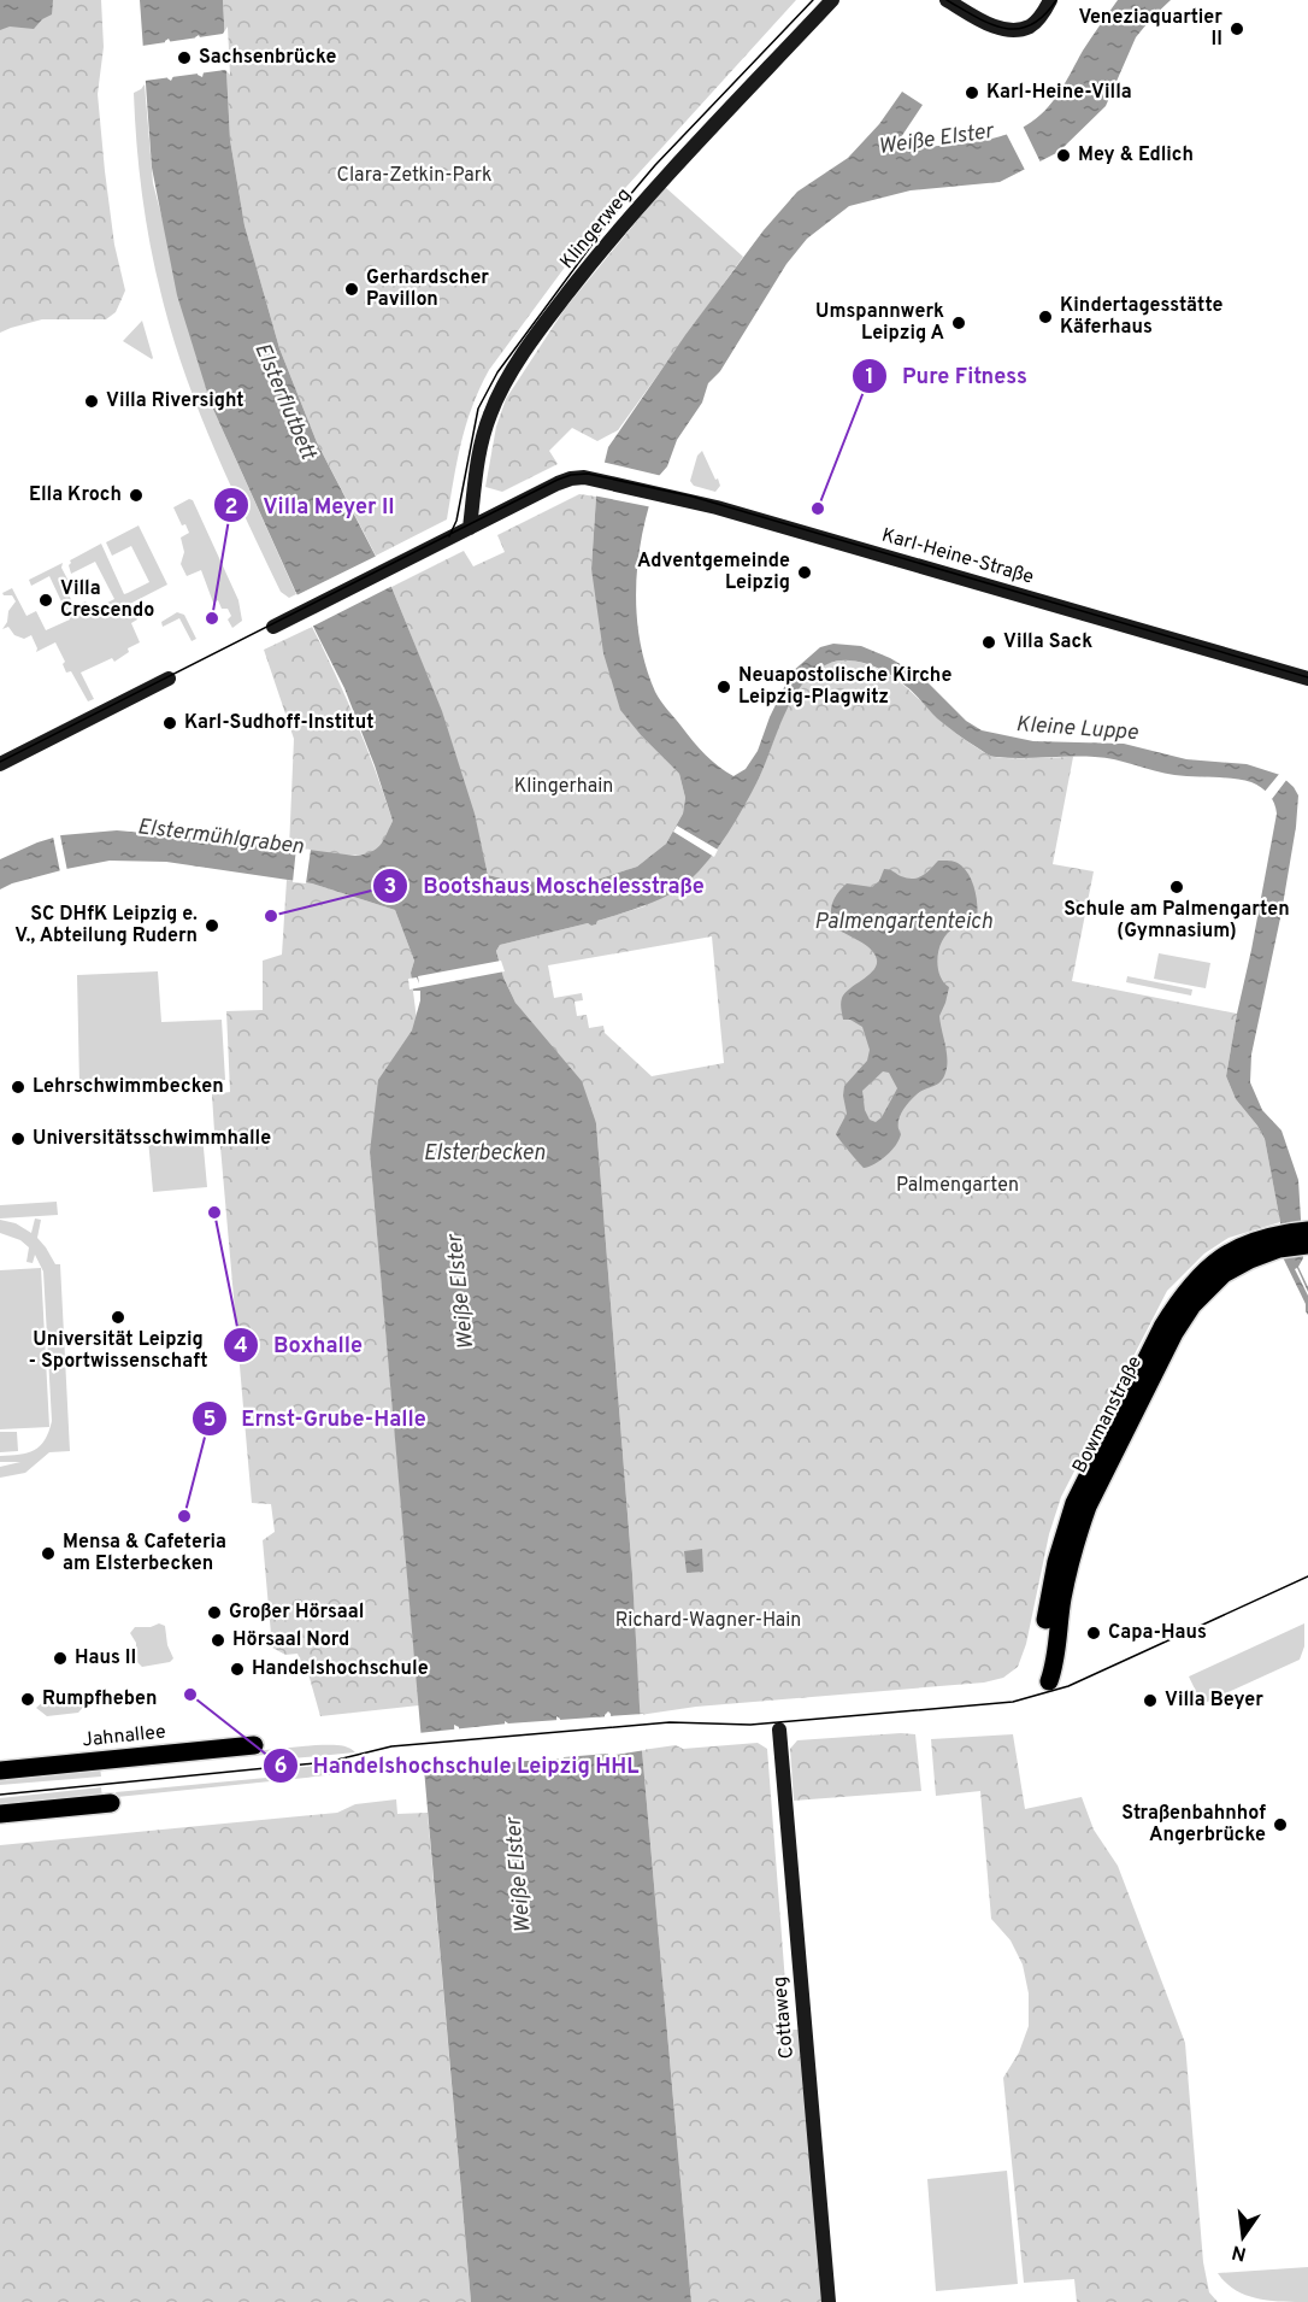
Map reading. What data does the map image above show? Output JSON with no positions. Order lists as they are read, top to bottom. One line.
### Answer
{"streets":{"main road":["Klingerweg","Karl-Heine-Straße","Bowmanstraße","Jahnallee","Cottaweg"]},"crossings":[["Klingerweg","Karl-Heine-Straße"]],"water":["Weiße Elster","Elsterflutbett","Kleine Luppe","Elstermühlgraben","Palmengartenteich","Elsterbecken"],"parks":["Clara-Zetkin-Park","Klingerhain","Palmengarten","Richard-Wagner-Hain"],"places":["Veneziaquartier II","Sachsenbrücke","Karl-Heine-Villa","Mey & Edlich","Gerhardscher Pavillon","Kindertagesstätte Käferhaus","Umspannwerk Leipzig A","Villa Riversight","Ella Kroch","Pure Fitness","Adventgemeinde Leipzig","Villa Crescendo","Villa Meyer II","Villa Sack","Neuapostolische Kirche Leipzig-Plagwitz","Karl-Sudhoff-Institut","Schule am Palmengarten (Gymnasium)","Bootshaus Moschelesstraße","SC DHfK Leipzig e. V., Abteilung Rudern","Lehrschwimmbecken","Universitätsschwimmhalle","Boxhalle","Universität Leipzig - Sportwissenschaft","Ernst-Grube-Halle","Mensa & Cafeteria am Elsterbecken","Großer Hörsaal","Capa-Haus","Hörsaal Nord","Haus II","Handelshochschule","Handelshochschule Leipzig HHL","Rumpfheben","Villa Beyer","Straßenbahnhof Angerbrücke"],"north":"bottom"}
